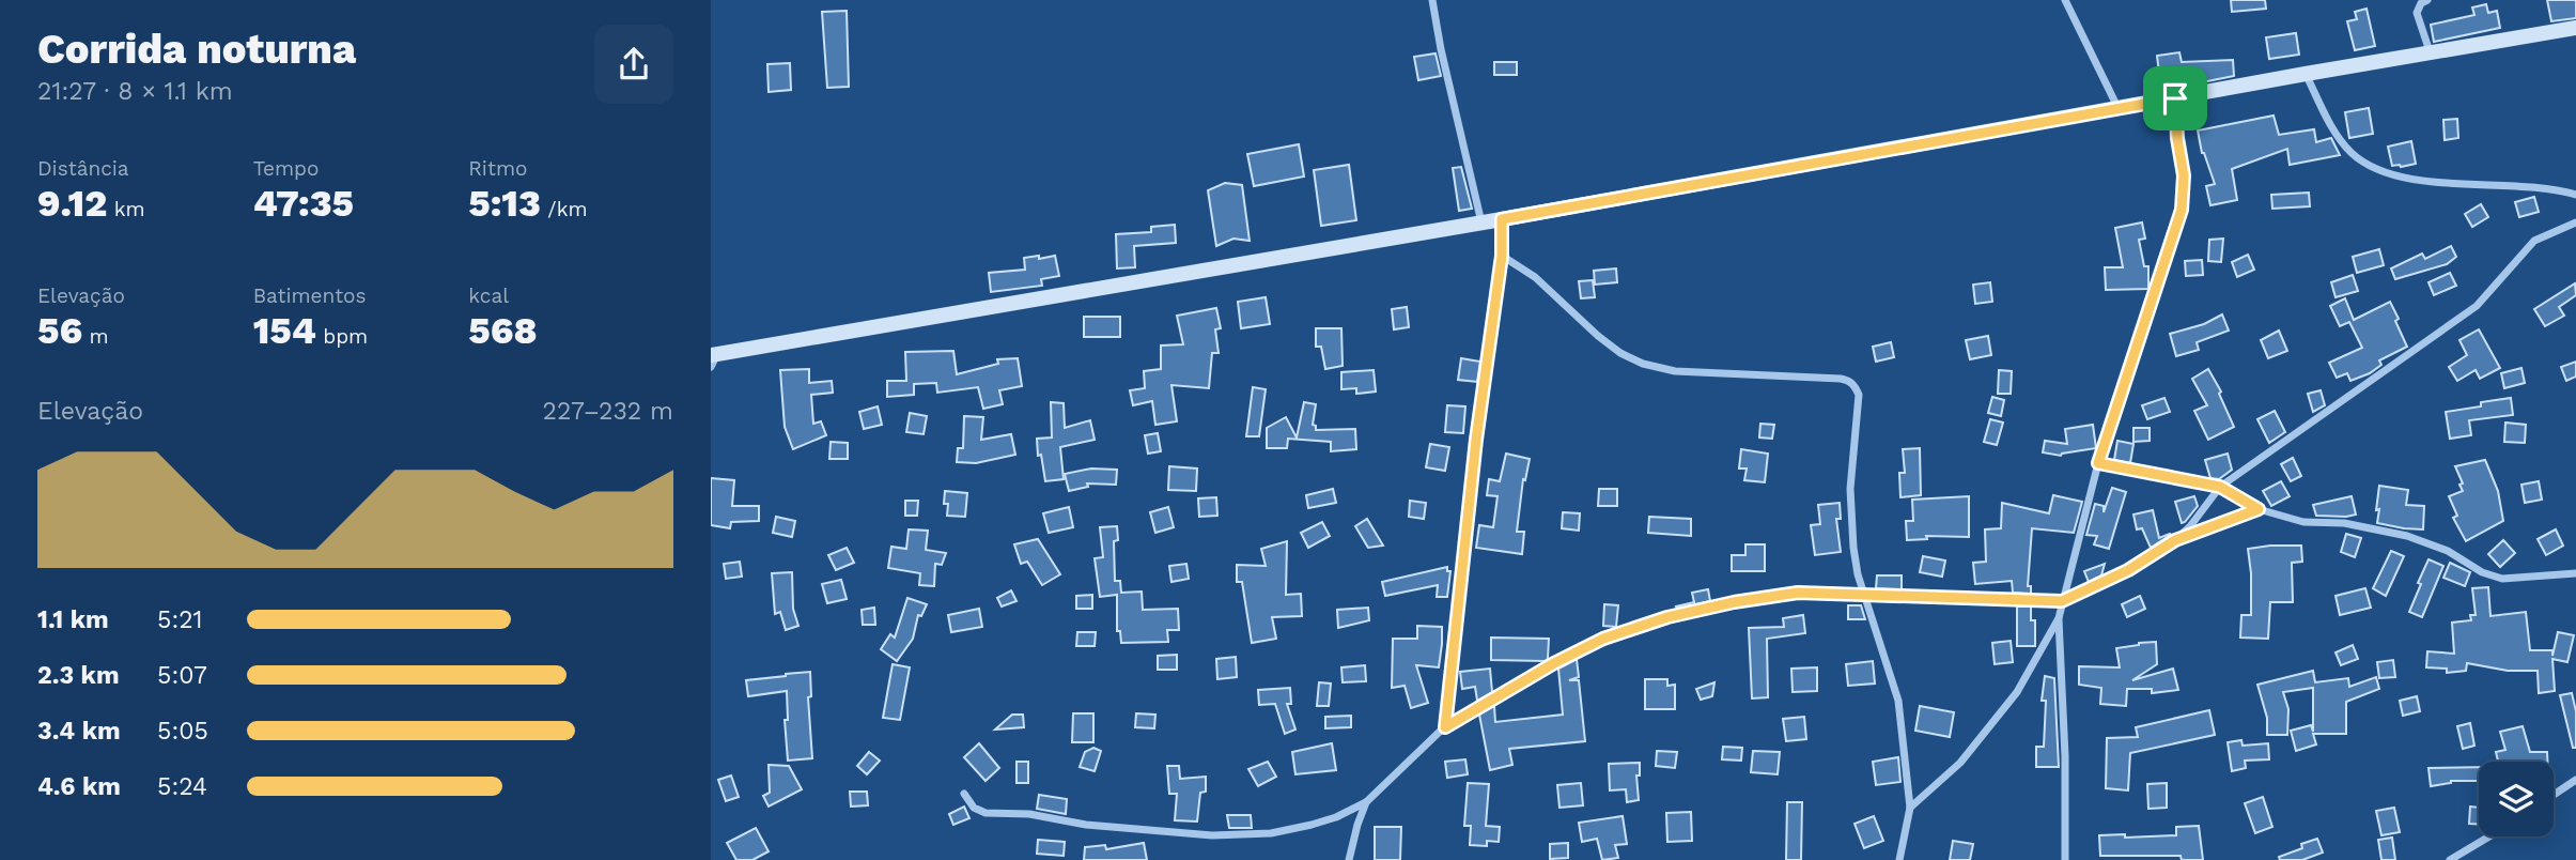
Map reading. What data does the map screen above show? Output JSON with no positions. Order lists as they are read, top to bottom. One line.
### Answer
{"page":{"heading":["Corrida noturna","21:27 · 8 × 1.1 km"],"stats":[["Distância","9.12 km"],["Tempo","47:35"],["Ritmo","5:13 /km"],["Elevação","56 m"],["Batimentos","154 bpm"],["kcal","568"]],"chart":["Elevação","227–232 m"],"list":[{"name":"1.1 km","note":"5:21"},{"name":"2.3 km","note":"5:07"},{"name":"3.4 km","note":"5:05"},{"name":"4.6 km","note":"5:24"}]}}
